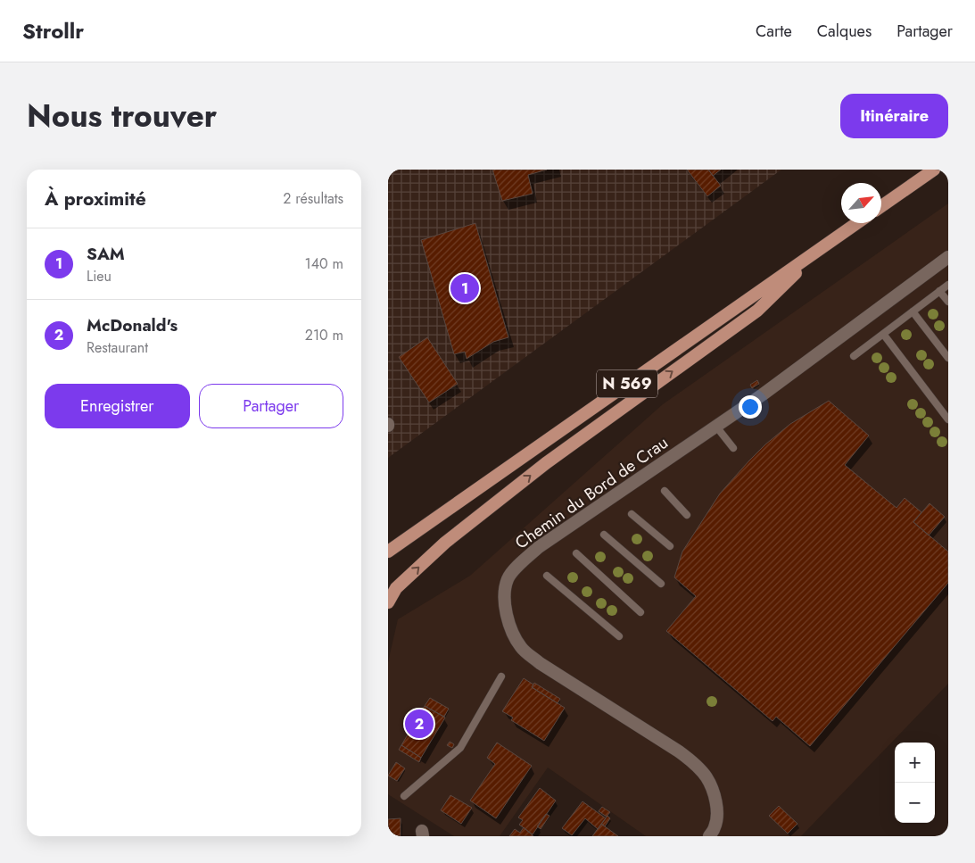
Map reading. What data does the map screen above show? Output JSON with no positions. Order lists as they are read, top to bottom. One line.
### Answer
{"streets":{"main road":["N 569"],"street":["Chemin du Bord de Crau"]},"north":"top right","page":{"header":"Strollr","nav":["Carte","Calques","Partager"],"title":"Nous trouver","buttons":["Itinéraire",["Enregistrer","Partager"]],"heading":["À proximité","2 résultats"],"list":[{"mark":"1","name":"SAM","note":"Lieu","value":"140 m"},{"mark":"2","name":"McDonald's","note":"Restaurant","value":"210 m"}],"pins":["1","2"],"map_buttons":["+","−"]}}
